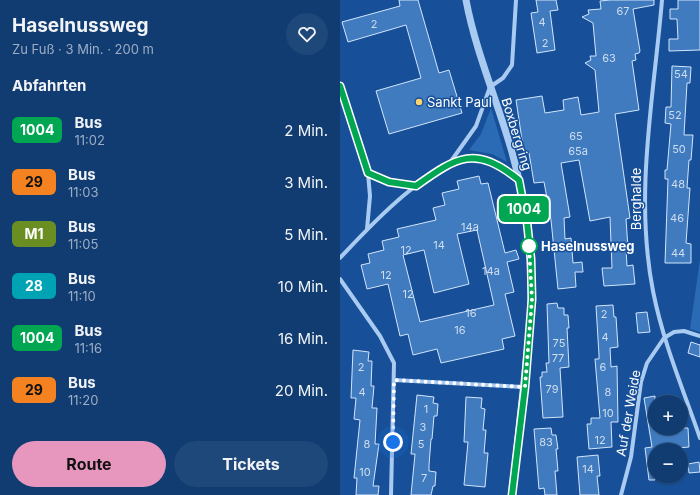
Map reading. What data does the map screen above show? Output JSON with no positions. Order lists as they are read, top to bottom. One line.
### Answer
{"streets":{"street":["Boxbergring","Berghalde","Auf der Weide"]},"crossings":[["Berghalde","Auf der Weide"]],"places":["Sankt Paul","Haselnussweg"],"lines":["bus line 1004"],"house_numbers":["67","4","2","2","63","54","52","65","50","65a","48","46","14a","14","12","44","14a","12","12","16","2","16","4","75","77","2","6","79","4","8","1","10","3","12","83","8","5","14","10","7"],"page":{"heading":[["Haselnussweg","Zu Fuß · 3 Min. · 200 m"],"Abfahrten"],"on_map":"1004","list":[{"mark":"1004","name":"Bus","note":"11:02","value":"2 Min."},{"mark":"29","name":"Bus","note":"11:03","value":"3 Min."},{"mark":"M1","name":"Bus","note":"11:05","value":"5 Min."},{"mark":"28","name":"Bus","note":"11:10","value":"10 Min."},{"mark":"1004","name":"Bus","note":"11:16","value":"16 Min."},{"mark":"29","name":"Bus","note":"11:20","value":"20 Min."}],"map_buttons":["+","−"],"buttons":["Route","Tickets"]}}
